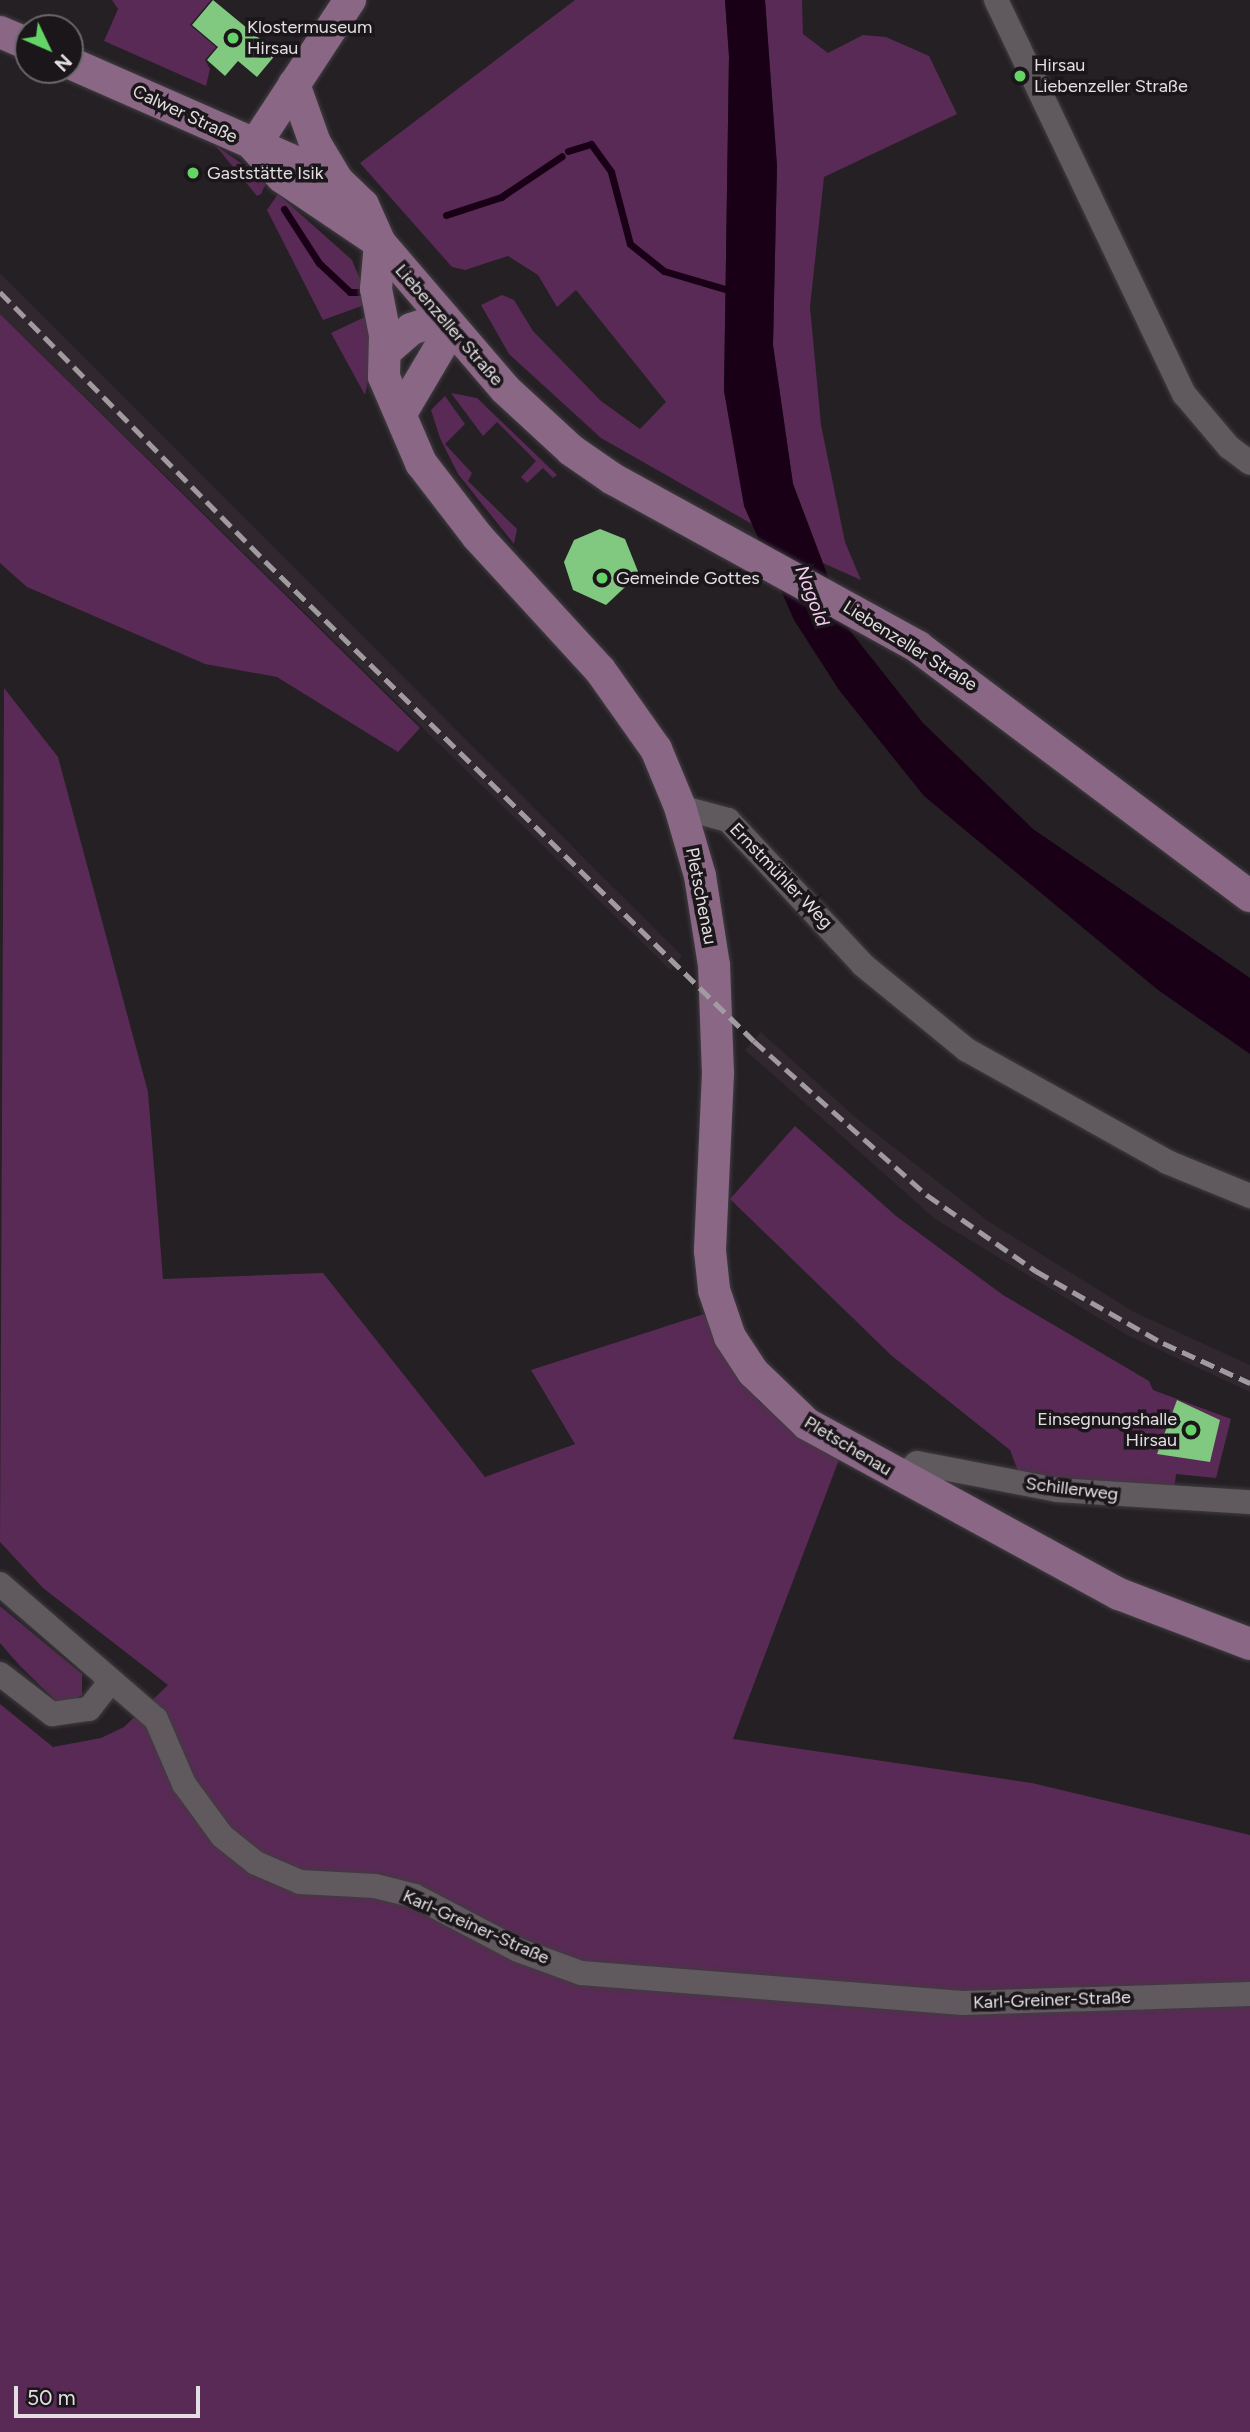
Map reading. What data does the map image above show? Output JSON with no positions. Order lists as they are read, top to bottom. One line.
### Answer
{"streets":{"main road":["Calwer Straße","Liebenzeller Straße","Pletschenau"],"street":["Ernstmühler Weg","Schillerweg","Karl-Greiner-Straße"]},"crossings":[["Calwer Straße","Liebenzeller Straße"],["Ernstmühler Weg","Pletschenau"],["Pletschenau","Schillerweg"]],"water":["Nagold"],"places":["Klostermuseum Hirsau","Hirsau Liebenzeller Straße","Gaststätte Isik","Gemeinde Gottes","Einsegnungshalle Hirsau"],"scale_bar":"50 m","north":"bottom right"}
